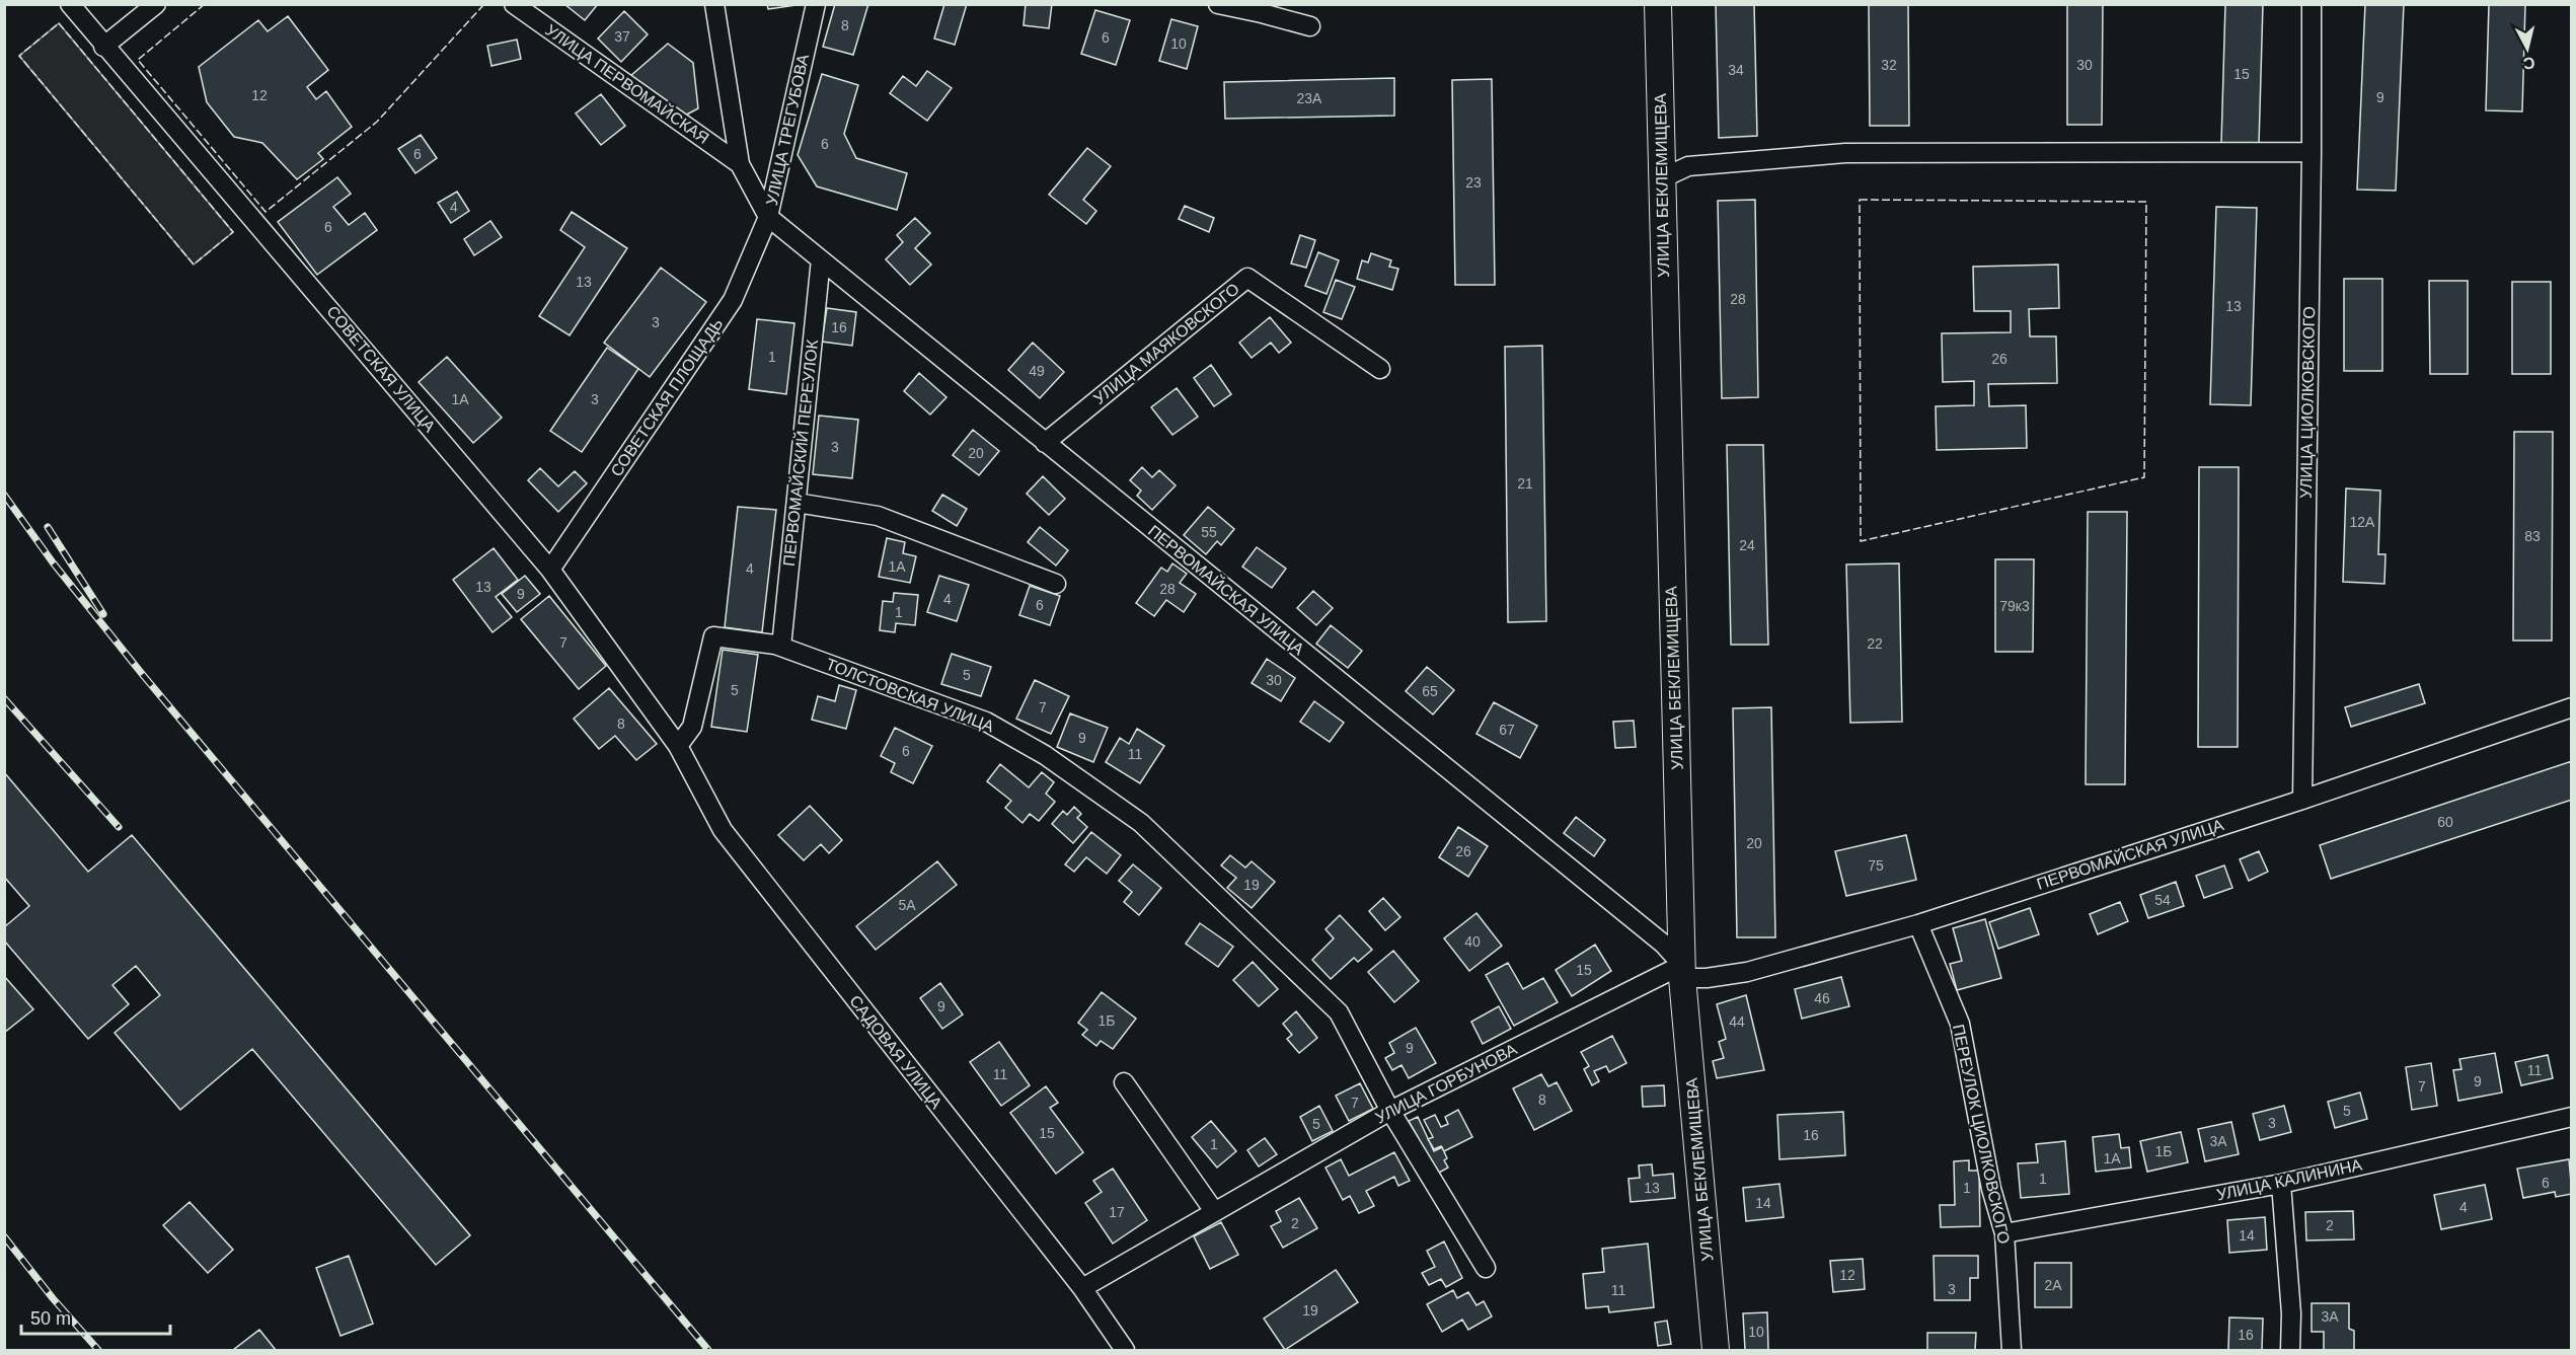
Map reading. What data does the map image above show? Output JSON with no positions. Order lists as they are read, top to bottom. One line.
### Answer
{"streets":{"main road":["УЛИЦА БЕКЛЕМИЩЕВА"],"street":["УЛИЦА ПЕРВОМАЙСКАЯ","УЛИЦА ТРЕГУБОВА","УЛИЦА МАЯКОВСКОГО","СОВЕТСКАЯ УЛИЦА","СОВЕТСКАЯ ПЛОЩАДЬ","УЛИЦА ЦИОЛКОВСКОГО","ПЕРВОМАЙСКИЙ ПЕРЕУЛОК","ПЕРВОМАЙСКАЯ УЛИЦА","ТОЛСТОВСКАЯ УЛИЦА","САДОВАЯ УЛИЦА","УЛИЦА ГОРБУНОВА","ПЕРЕУЛОК ЦИОЛКОВСКОГО","УЛИЦА КАЛИНИНА"]},"crossings":[["УЛИЦА ПЕРВОМАЙСКАЯ","УЛИЦА ТРЕГУБОВА"],["УЛИЦА ТРЕГУБОВА","СОВЕТСКАЯ ПЛОЩАДЬ"],["УЛИЦА ТРЕГУБОВА","ПЕРВОМАЙСКАЯ УЛИЦА"],["УЛИЦА БЕКЛЕМИЩЕВА","ПЕРВОМАЙСКАЯ УЛИЦА"],["УЛИЦА БЕКЛЕМИЩЕВА","УЛИЦА ГОРБУНОВА"],["УЛИЦА МАЯКОВСКОГО","ПЕРВОМАЙСКАЯ УЛИЦА"],["СОВЕТСКАЯ УЛИЦА","СОВЕТСКАЯ ПЛОЩАДЬ"],["СОВЕТСКАЯ УЛИЦА","ТОЛСТОВСКАЯ УЛИЦА"],["СОВЕТСКАЯ УЛИЦА","САДОВАЯ УЛИЦА"],["СОВЕТСКАЯ ПЛОЩАДЬ","ПЕРВОМАЙСКАЯ УЛИЦА"],["УЛИЦА ЦИОЛКОВСКОГО","ПЕРВОМАЙСКАЯ УЛИЦА"],["ПЕРВОМАЙСКИЙ ПЕРЕУЛОК","ПЕРВОМАЙСКАЯ УЛИЦА"],["ПЕРВОМАЙСКИЙ ПЕРЕУЛОК","ТОЛСТОВСКАЯ УЛИЦА"],["ПЕРВОМАЙСКАЯ УЛИЦА","УЛИЦА ГОРБУНОВА"],["ПЕРВОМАЙСКАЯ УЛИЦА","ПЕРЕУЛОК ЦИОЛКОВСКОГО"],["ТОЛСТОВСКАЯ УЛИЦА","САДОВАЯ УЛИЦА"],["ТОЛСТОВСКАЯ УЛИЦА","УЛИЦА ГОРБУНОВА"],["САДОВАЯ УЛИЦА","УЛИЦА ГОРБУНОВА"],["ПЕРЕУЛОК ЦИОЛКОВСКОГО","УЛИЦА КАЛИНИНА"]],"house_numbers":["8","37","6","10","32","30","34","15","12","9","23А","6","6","23","4","6","13","28","13","3","16","1","26","49","1А","3","3","20","21","12А","55","83","24","1А","4","13","28","9","4","6","79к3","1","7","22","5","30","5","65","7","8","67","9","6","11","60","20","26","75","19","54","5А","40","15","46","9","1Б","44","9","11","11","9","7","8","7","5","3","5","15","16","3А","1","1Б","1А","1","6","13","1","14","4","17","2","2","14","12","2А","3","11","19","3А","10","16"],"scale_bar":"50 m","north":"bottom"}
